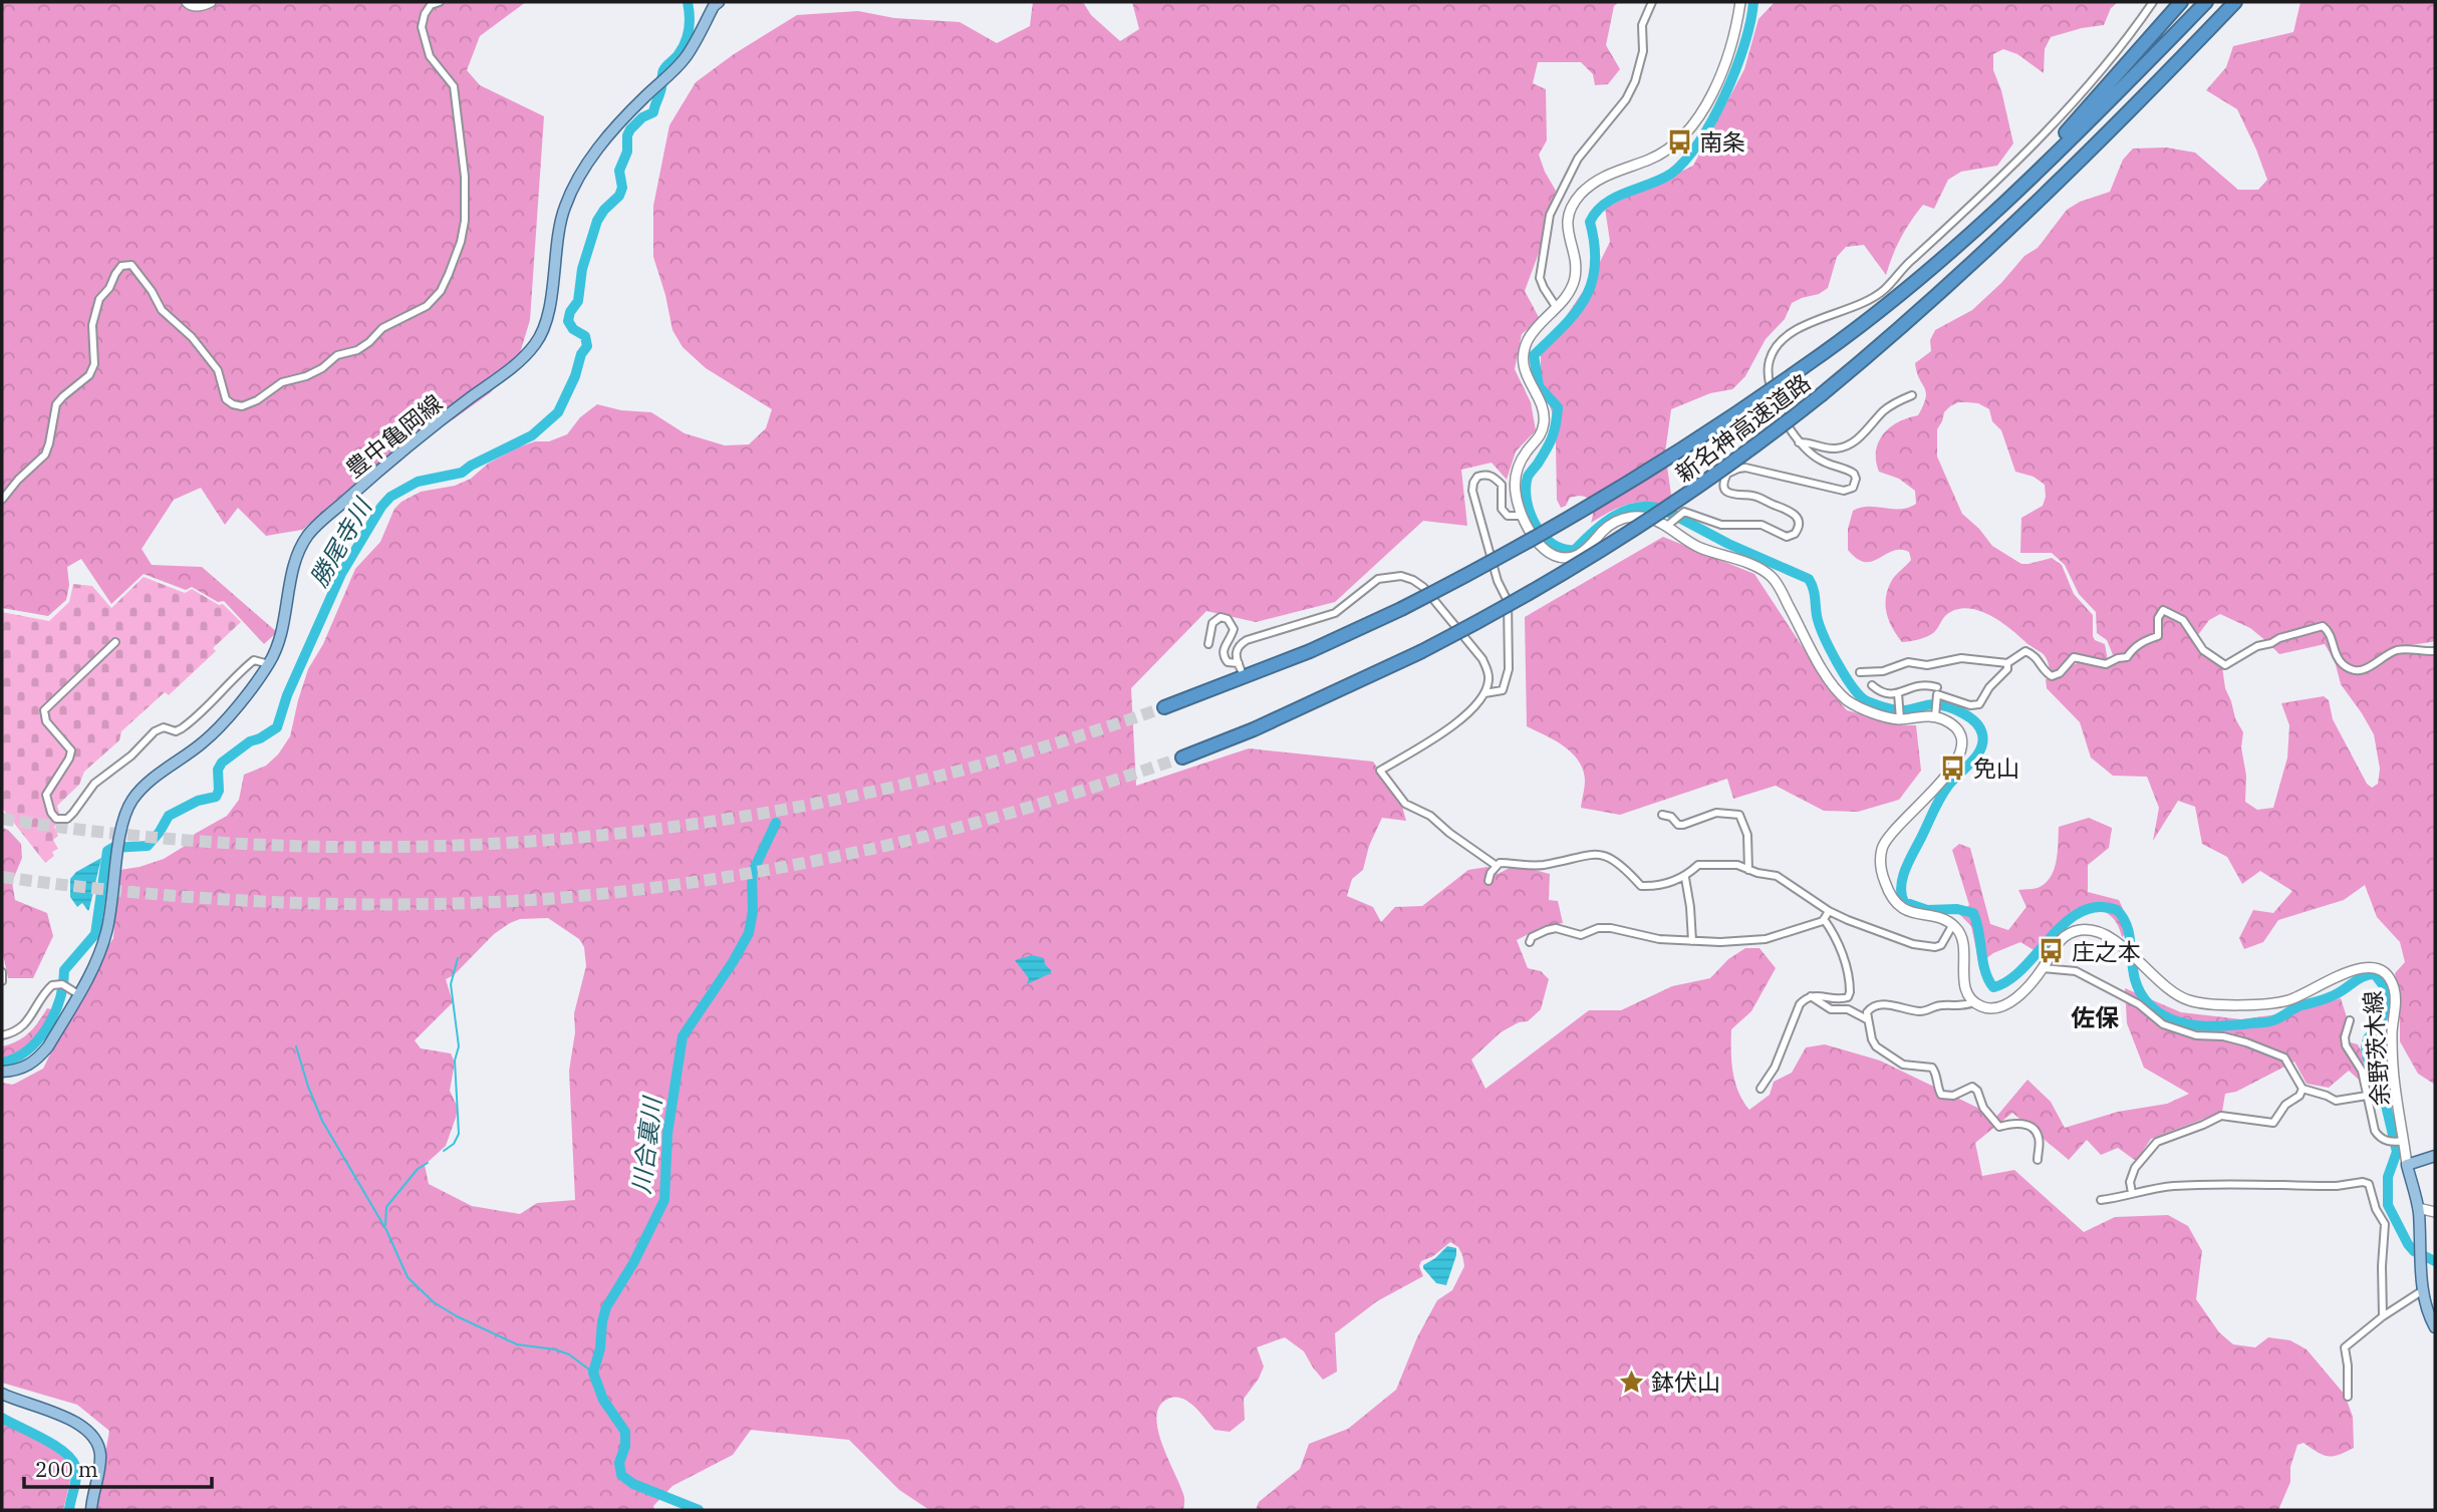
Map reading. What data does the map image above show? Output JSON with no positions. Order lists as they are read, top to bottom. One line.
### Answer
{"streets":{"highway":["新名神高速道路"],"main road":["豊中亀岡線","余野茨木線"]},"districts":["佐保"],"water":["勝尾寺川","川合裏川"],"places":{"bus stop":["南条","免山","庄之本"],"place":["鉢伏山"]},"scale_bar":"200 m"}
